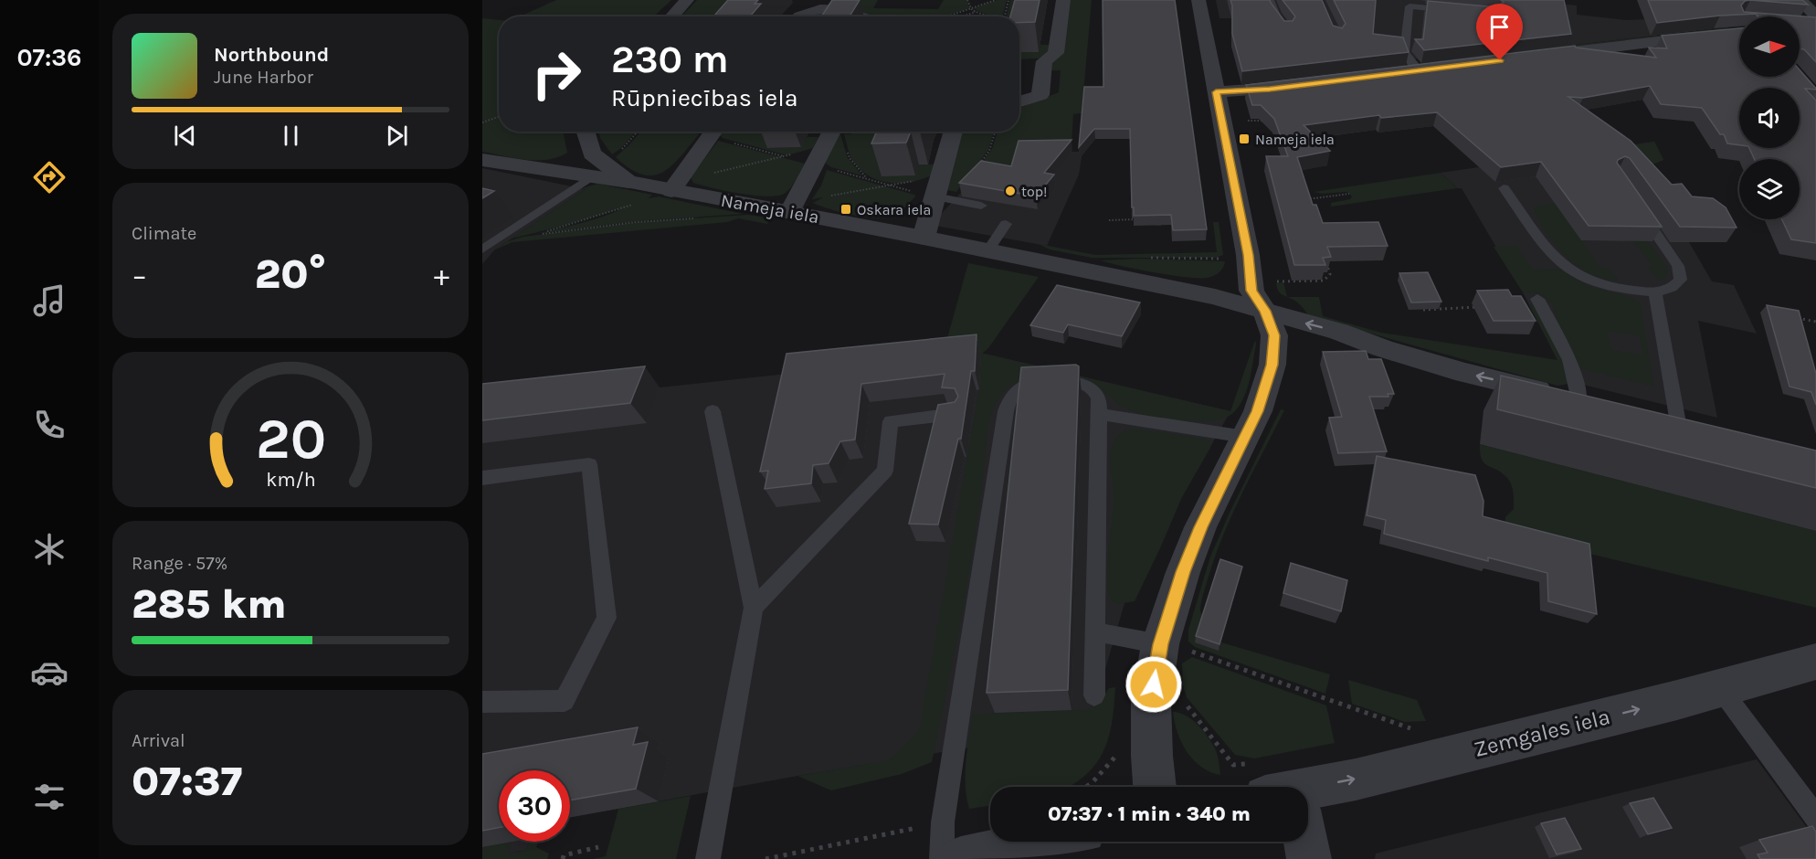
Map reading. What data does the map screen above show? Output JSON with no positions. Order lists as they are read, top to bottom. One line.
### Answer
{"streets":{"street":["Nameja iela","Zemgales iela"]},"one_way":["Zemgales iela"],"places":{"transit":["Nameja iela","Oskara iela"],"other":["top!"]},"north":"right","page":{"tabs":"07:36","turn":["230 m","Rūpniecības iela"],"song":["Northbound","June Harbor"],"tile":["Climate",["Range · 57%","285 km"],["Arrival","07:37"]],"heat":["−","20°","+"],"limit":"30","trip":"07:37 · 1 min · 340 m","gauge":["20","km/h"]}}
